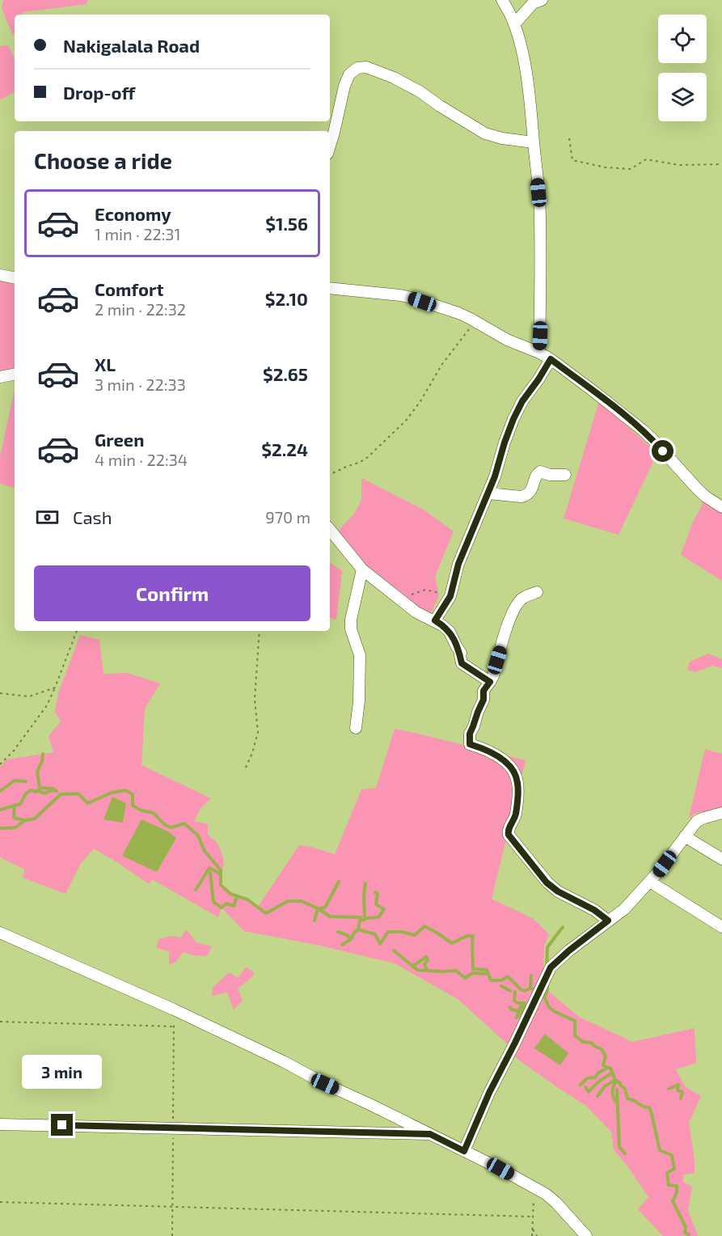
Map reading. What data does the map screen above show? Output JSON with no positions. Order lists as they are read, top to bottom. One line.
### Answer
{"page":{"banner":["Nakigalala Road","Drop-off"],"heading":"Choose a ride","list":[{"name":"Economy","note":"1 min · 22:31","value":"$1.56"},{"name":"Comfort","note":"2 min · 22:32","value":"$2.10"},{"name":"XL","note":"3 min · 22:33","value":"$2.65"},{"name":"Green","note":"4 min · 22:34","value":"$2.24"}],"pay":["Cash","970 m"],"buttons":"Confirm","bubble":"3 min"}}
